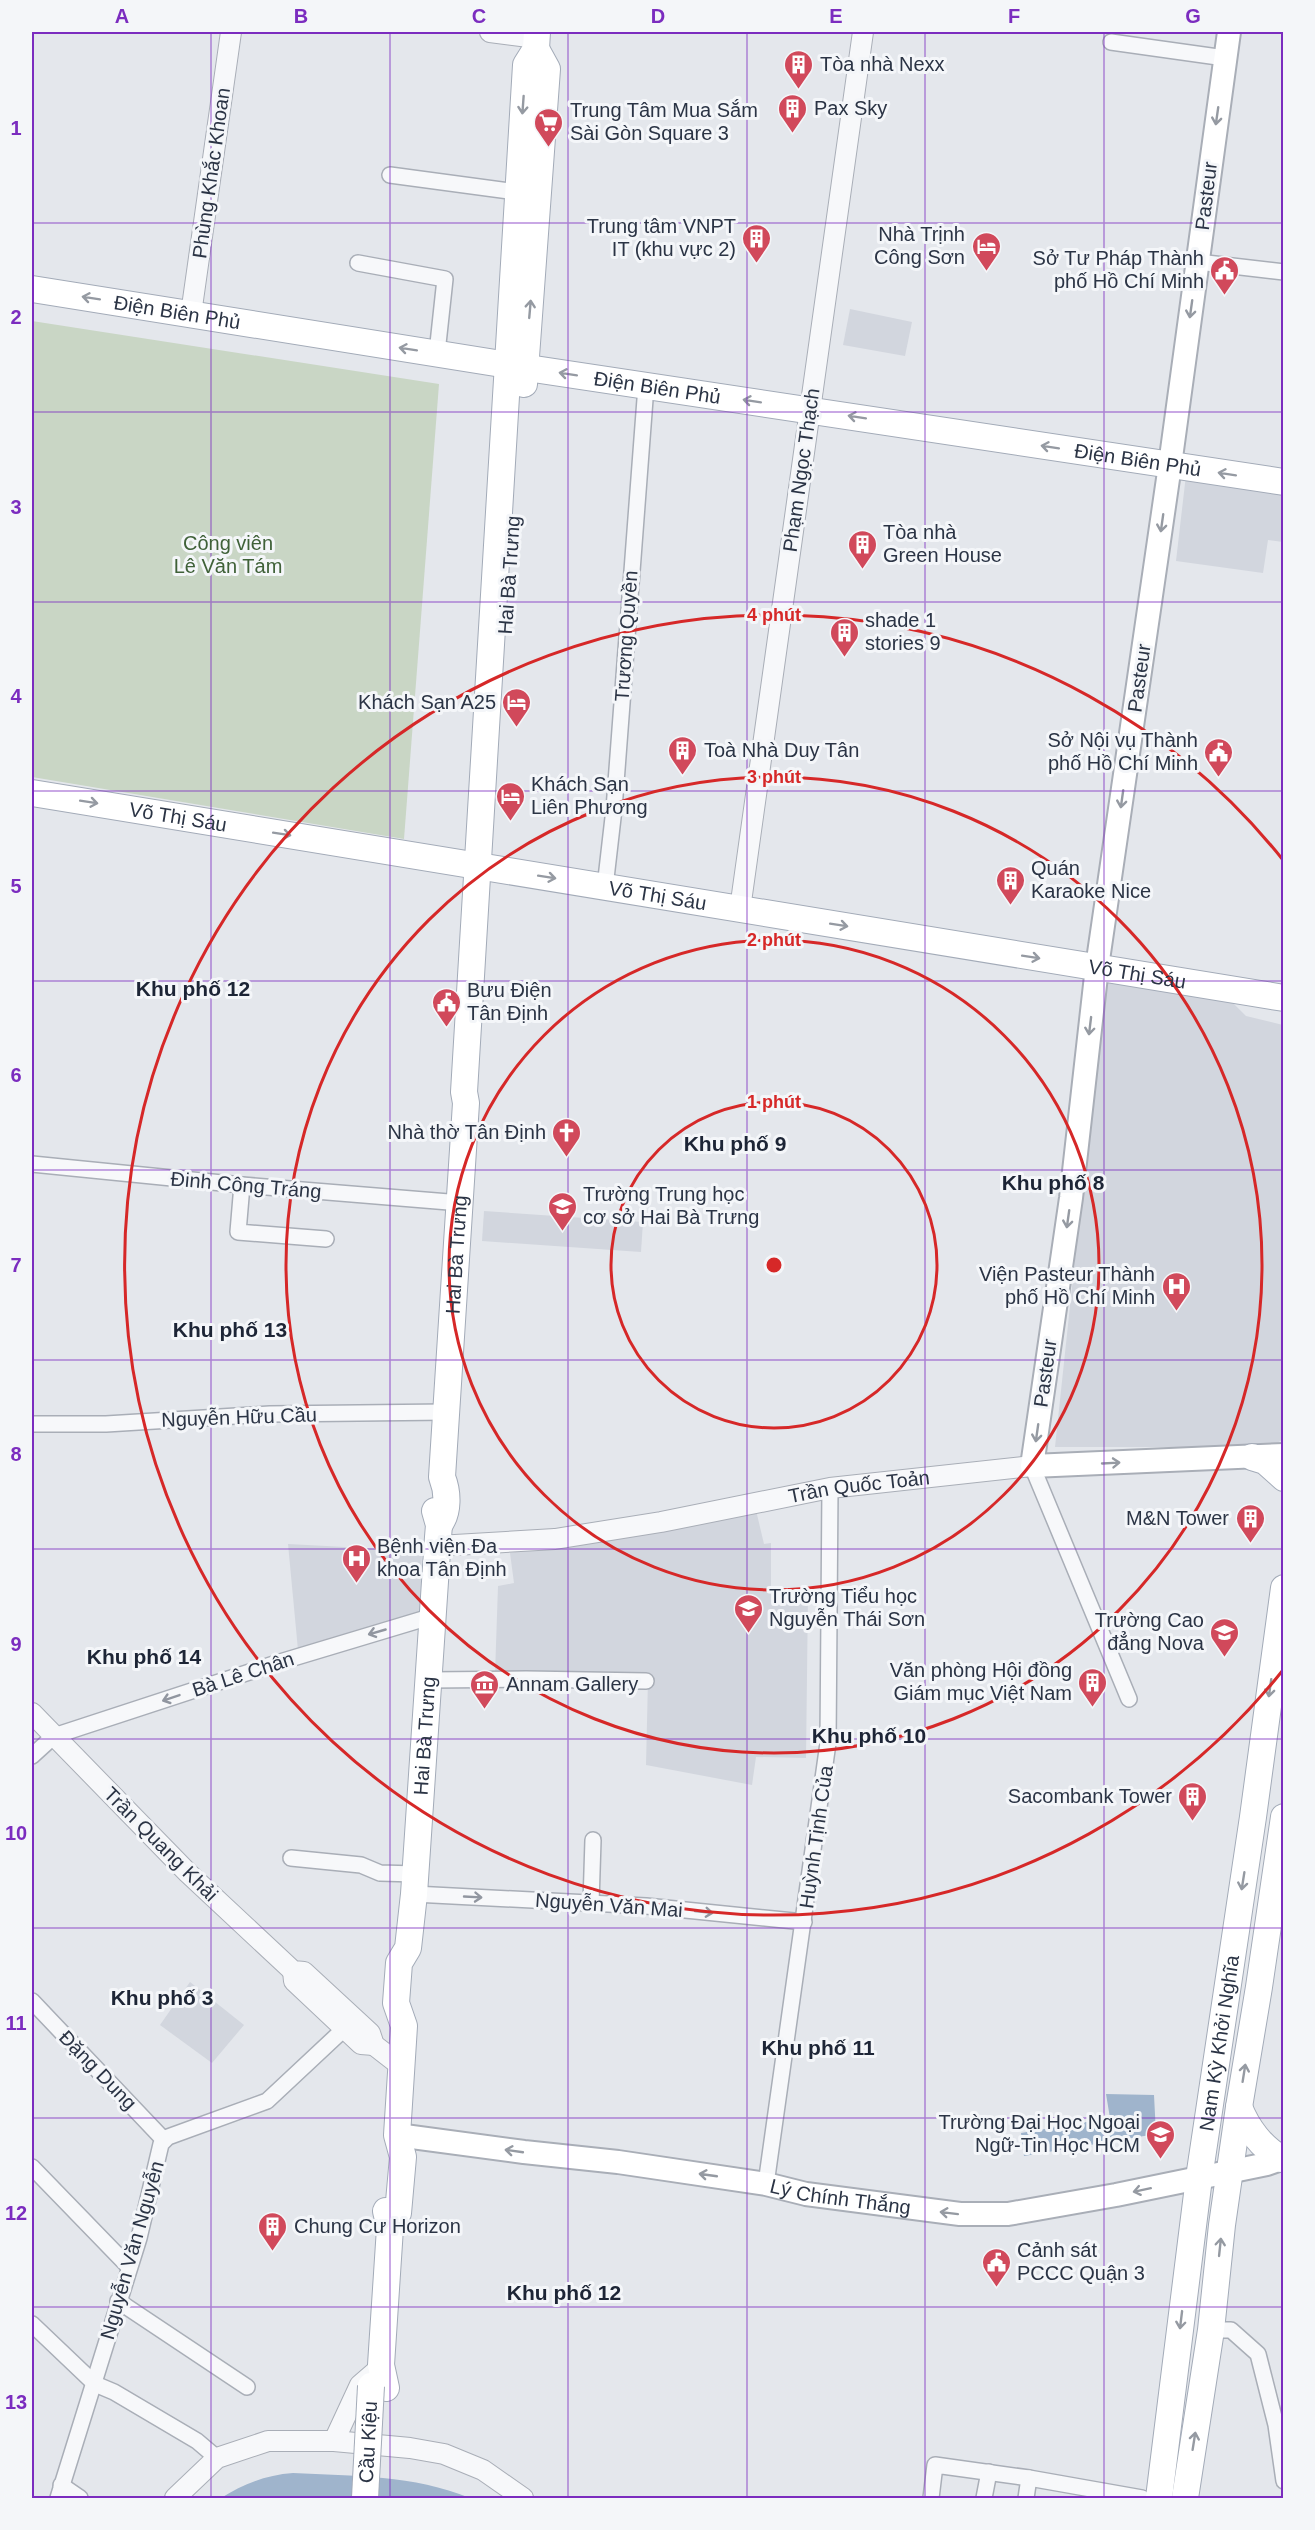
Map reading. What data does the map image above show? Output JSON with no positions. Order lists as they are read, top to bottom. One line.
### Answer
{"streets":{"main road":["Pasteur","Điện Biên Phủ","Hai Bà Trưng","Võ Thị Sáu","Trần Quốc Toản","Nam Kỳ Khởi Nghĩa","Lý Chính Thắng","Cầu Kiệu"],"street":["Phùng Khắc Khoan","Phạm Ngọc Thạch","Trương Quyền","Ðinh Công Tráng","Nguyễn Hữu Cầu","Bà Lê Chân","Huỳnh Tịnh Của","Trần Quang Khải","Nguyễn Văn Mai","Đặng Dung","Nguyễn Văn Nguyễn"]},"crossings":[["Phùng Khắc Khoan","Điện Biên Phủ"],["Pasteur","Điện Biên Phủ"],["Pasteur","Võ Thị Sáu"],["Pasteur","Trần Quốc Toản"],["Điện Biên Phủ","Phạm Ngọc Thạch"],["Điện Biên Phủ","Hai Bà Trưng"],["Điện Biên Phủ","Trương Quyền"],["Phạm Ngọc Thạch","Võ Thị Sáu"],["Hai Bà Trưng","Võ Thị Sáu"],["Hai Bà Trưng","Ðinh Công Tráng"],["Hai Bà Trưng","Nguyễn Hữu Cầu"],["Hai Bà Trưng","Trần Quốc Toản"],["Hai Bà Trưng","Bà Lê Chân"],["Hai Bà Trưng","Trần Quang Khải"],["Hai Bà Trưng","Nguyễn Văn Mai"],["Hai Bà Trưng","Lý Chính Thắng"],["Hai Bà Trưng","Cầu Kiệu"],["Trương Quyền","Võ Thị Sáu"],["Trần Quốc Toản","Huỳnh Tịnh Của"],["Bà Lê Chân","Trần Quang Khải"],["Huỳnh Tịnh Của","Nguyễn Văn Mai"],["Huỳnh Tịnh Của","Lý Chính Thắng"],["Trần Quang Khải","Nguyễn Văn Nguyễn"],["Nam Kỳ Khởi Nghĩa","Lý Chính Thắng"],["Đặng Dung","Nguyễn Văn Nguyễn"]],"one_way":["Pasteur","Điện Biên Phủ","Võ Thị Sáu","Bà Lê Chân","Nguyễn Văn Mai","Lý Chính Thắng"],"districts":["Khu phố 12","Khu phố 9","Khu phố 8","Khu phố 13","Khu phố 14","Khu phố 10","Khu phố 3","Khu phố 11","Khu phố 12"],"parks":["Công viên Lê Văn Tám"],"places":{"building":["Tòa nhà Nexx","Pax Sky","Trung tâm VNPT IT (khu vực 2)","Tòa nhà Green House","shade 1 stories 9","Toà Nhà Duy Tân","Quán Karaoke Nice","M&N Tower","Văn phòng Hội đồng Giám mục Việt Nam","Sacombank Tower","Chung Cư Horizon"],"supermarket":["Trung Tâm Mua Sắm Sài Gòn Square 3"],"hotel":["Nhà Trịnh Công Sơn","Khách Sạn A25","Khách Sạn Liên Phương"],"public building":["Sở Tư Pháp Thành phố Hồ Chí Minh","Sở Nội vụ Thành phố Hồ Chí Minh","Bưu Điện Tân Định","Cảnh sát PCCC Quận 3"],"church":["Nhà thờ Tân Định"],"school or university":["Trường Trung học cơ sở Hai Bà Trưng","Trường Tiểu học Nguyễn Thái Sơn","Trường Cao đẳng Nova","Trường Đại Học Ngoại Ngữ-Tin Học HCM"],"hospital":["Viện Pasteur Thành phố Hồ Chí Minh","Bệnh viện Đa khoa Tân Định"],"museum":["Annam Gallery"]},"grid":{"columns":["A","B","C","D","E","F","G"],"rows":["1","2","3","4","5","6","7","8","9","10","11","12","13"]},"rings":["4 phút","3 phút","2 phút","1 phút"]}
